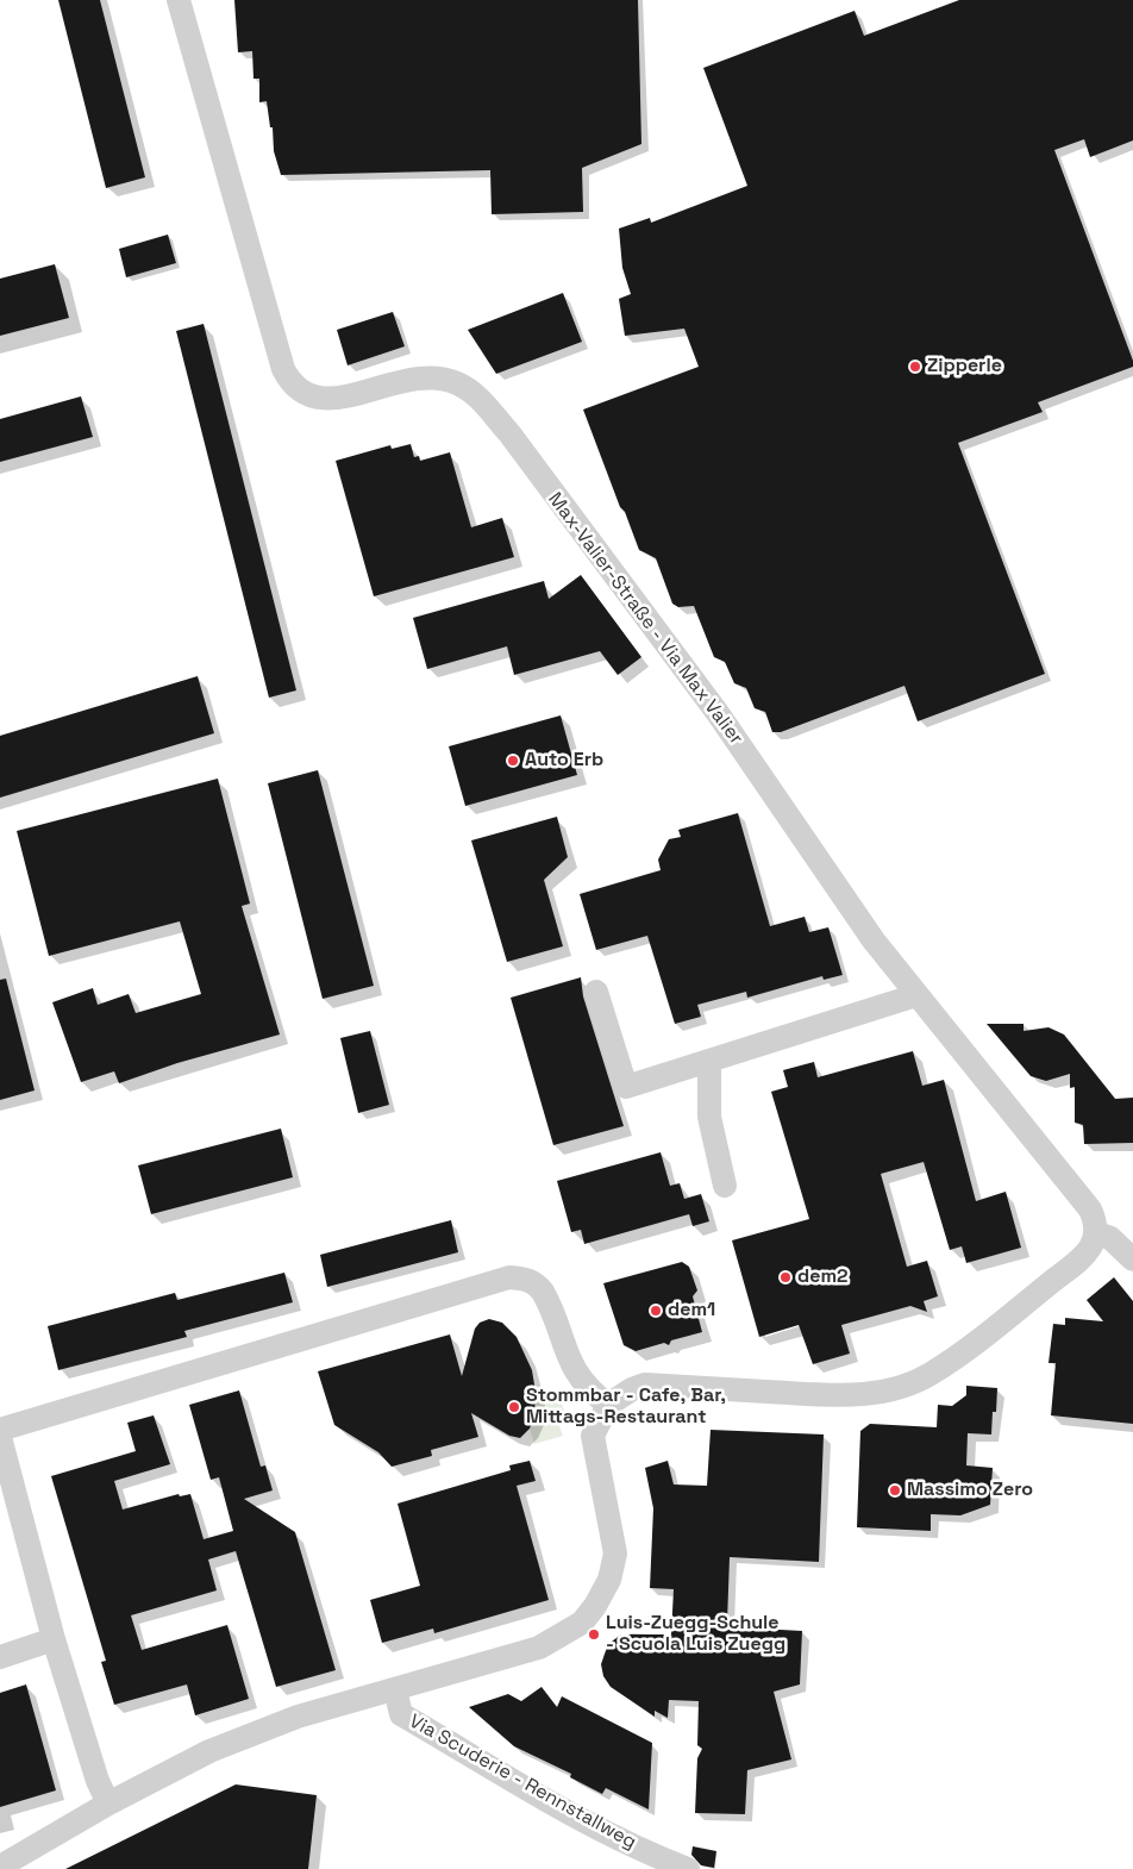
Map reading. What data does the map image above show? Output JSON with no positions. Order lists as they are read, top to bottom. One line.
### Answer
{"streets":{"street":["Max-Valier-Straße - Via Max Valier","Via Scuderie - Rennstallweg"]},"crossings":[["Max-Valier-Straße - Via Max Valier","Via Scuderie - Rennstallweg"]],"places":["Zipperle","Auto Erb","dem2","dem1","Stommbar - Cafe, Bar, Mittags-Restaurant","Massimo Zero","Luis-Zuegg-Schule - Scuola Luis Zuegg"]}
